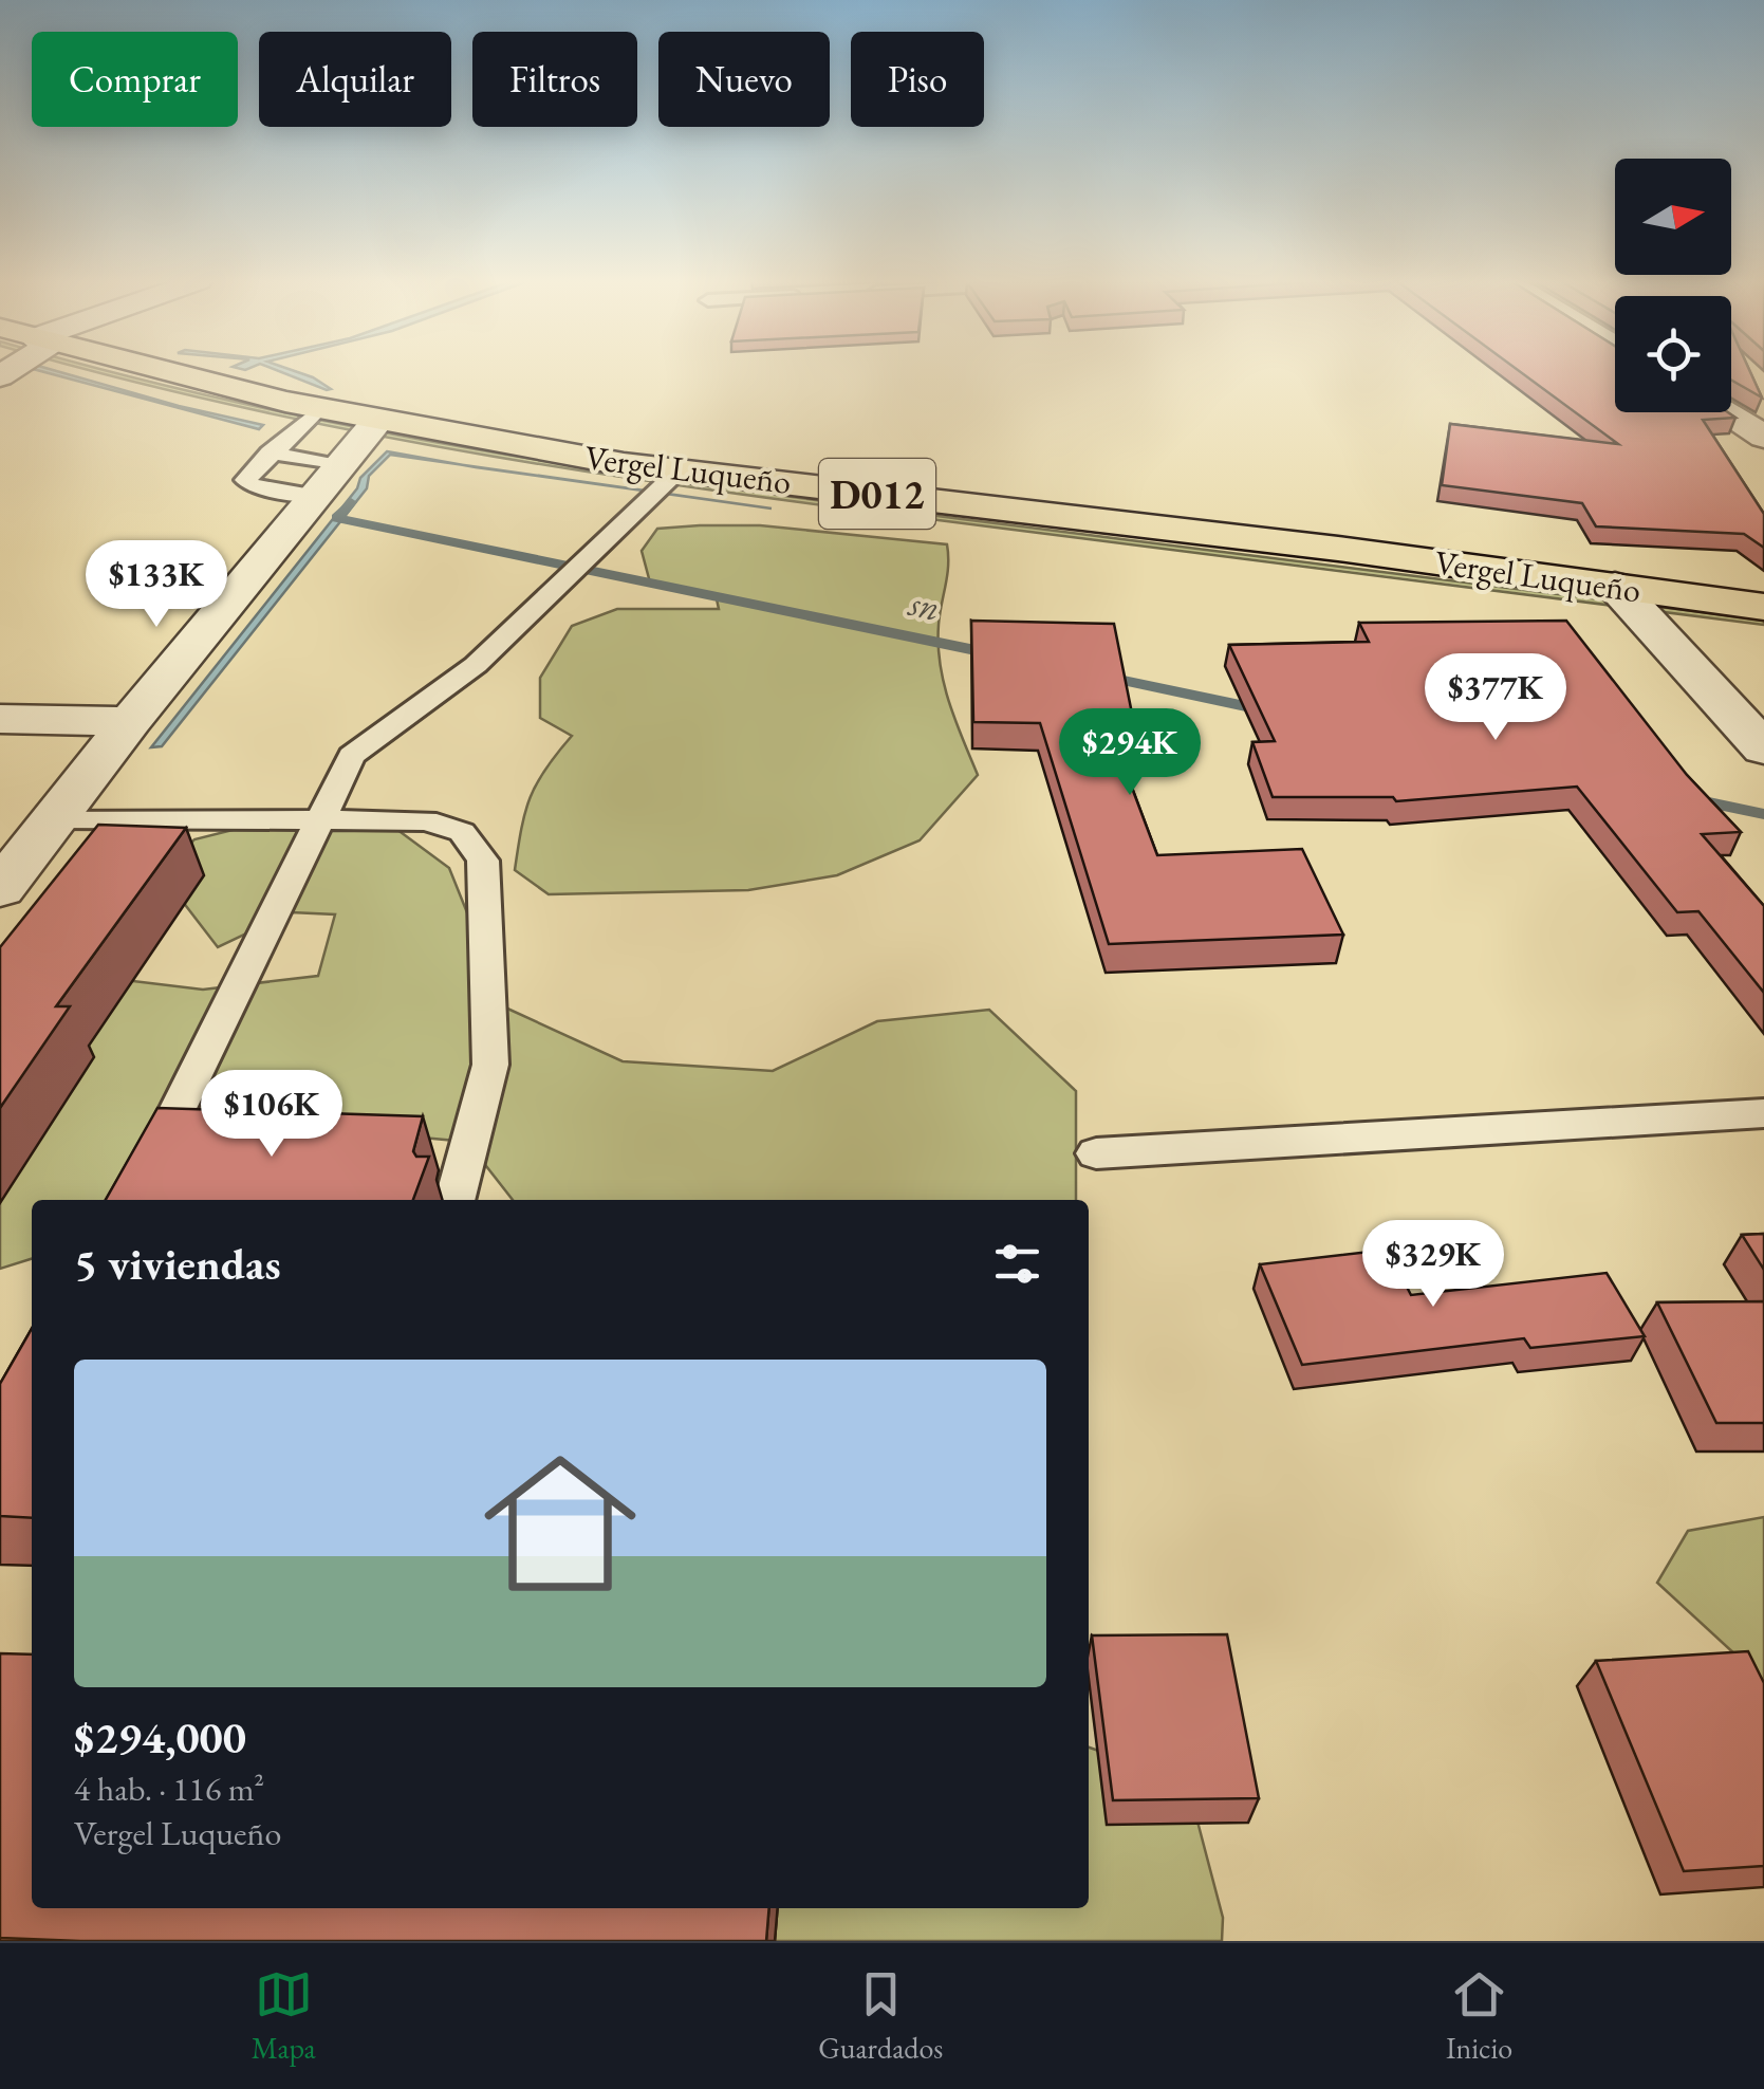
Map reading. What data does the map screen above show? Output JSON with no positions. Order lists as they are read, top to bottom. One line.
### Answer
{"streets":{"main road":["Vergel Luqueño","D012"]},"water":["sn"],"north":"right","page":{"chip":["Comprar","Alquilar","Filtros","Nuevo","Piso"],"price":["$133K","$377K","$294K","$106K","$329K"],"heading":"5 viviendas","list":[{"name":"$294,000","note":"4 hab. · 116 m² · Vergel Luqueño"}],"tabs":["Mapa","Guardados","Inicio"]}}
